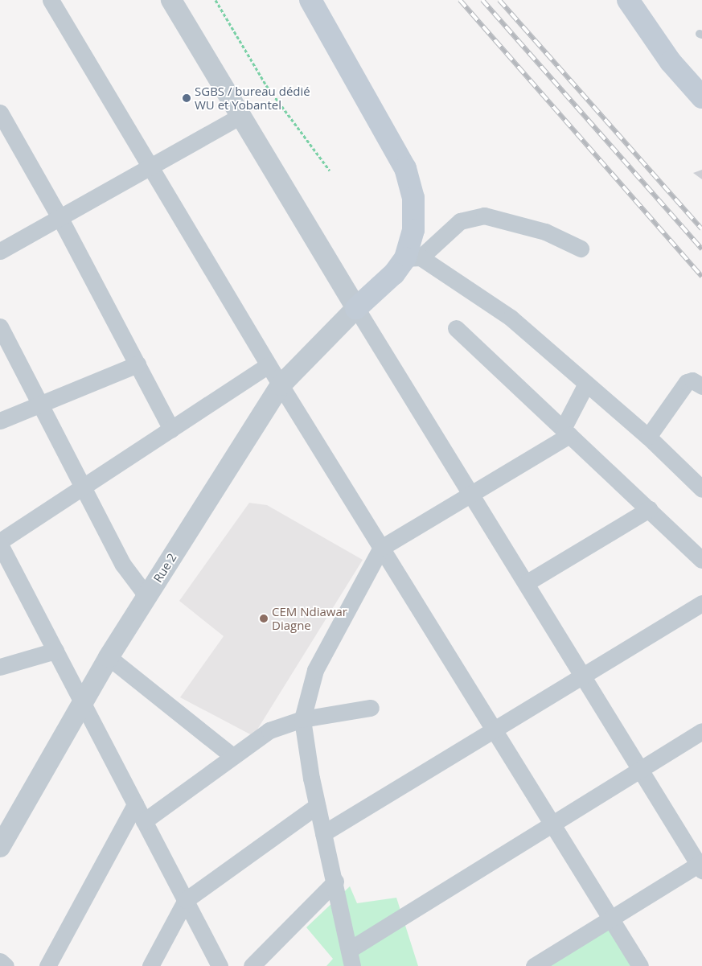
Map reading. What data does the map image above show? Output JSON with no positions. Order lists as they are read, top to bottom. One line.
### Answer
{"streets":{"street":["Rue 2"]},"places":["SGBS / bureau dédié WU et Yobantel","CEM Ndiawar Diagne"]}
